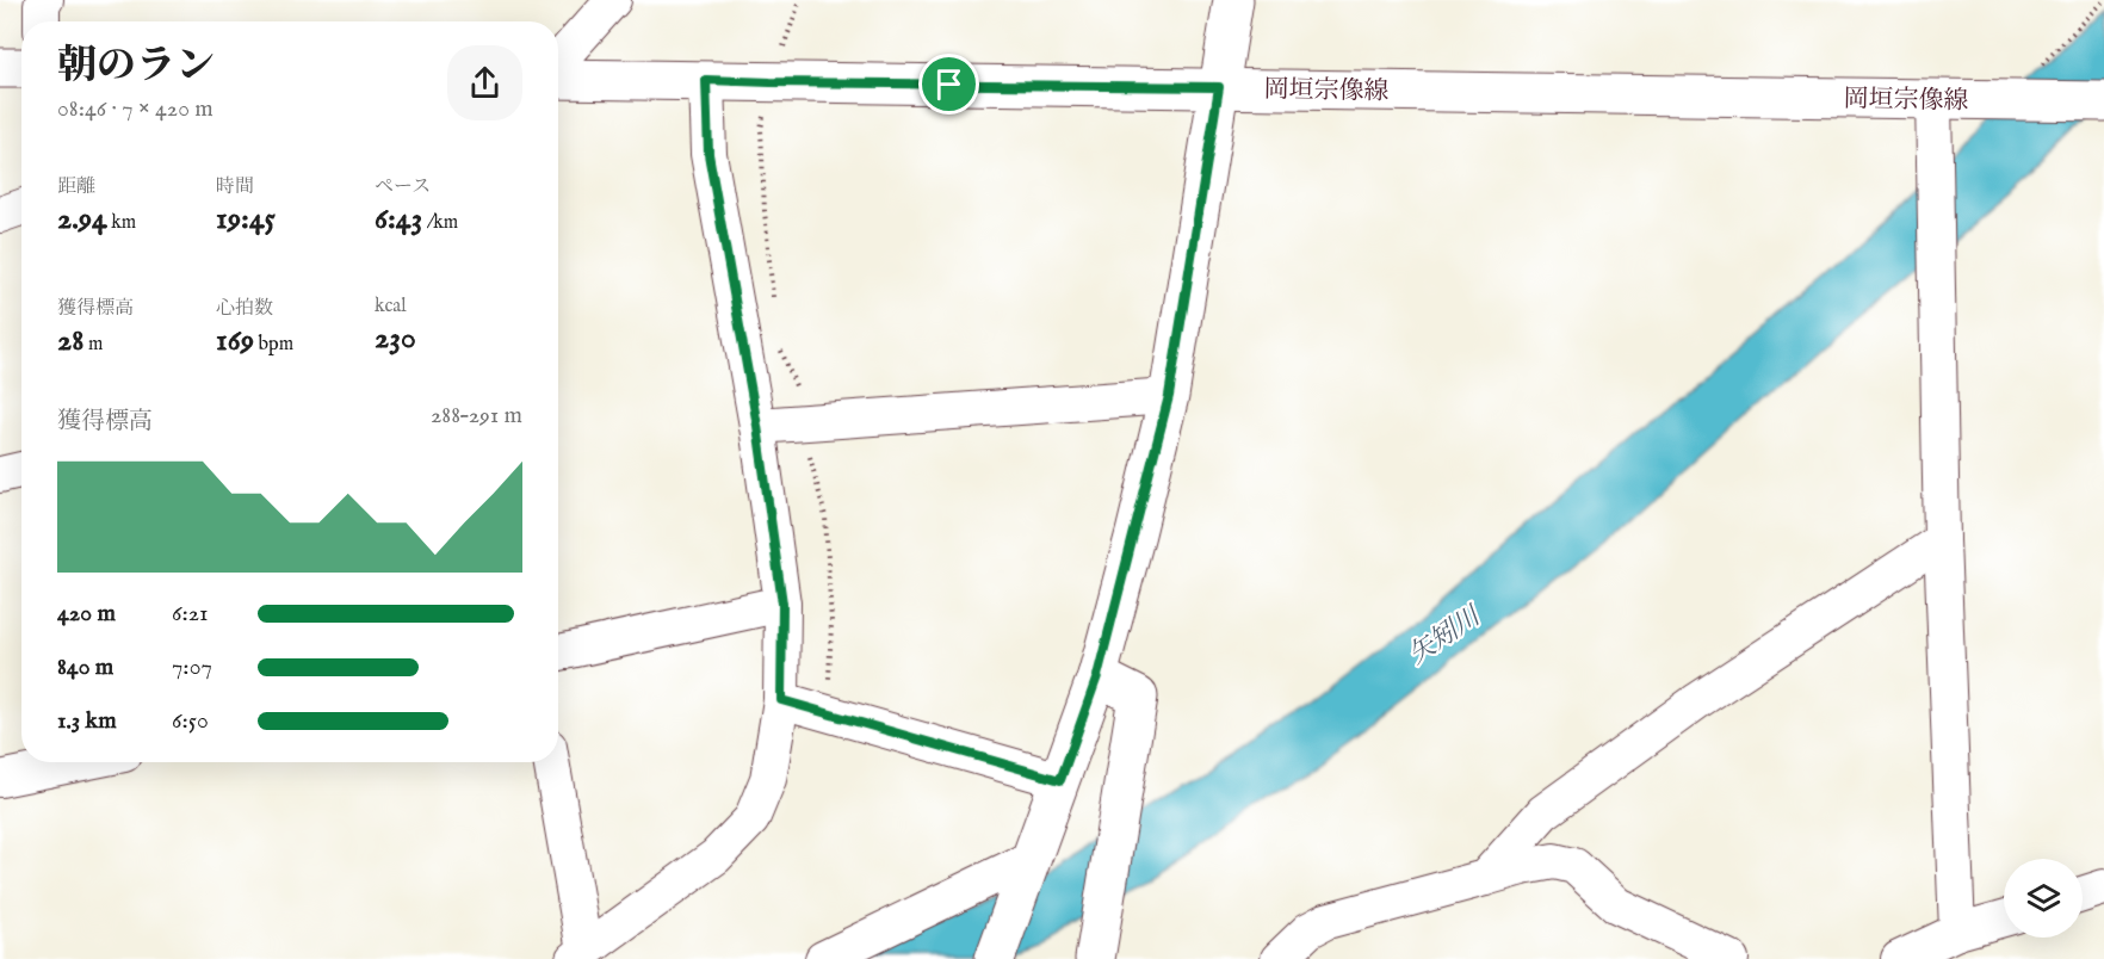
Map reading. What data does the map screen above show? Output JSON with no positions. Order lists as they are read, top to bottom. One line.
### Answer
{"streets":{"main road":["岡垣宗像線"]},"water":["矢矧川"],"page":{"heading":["朝のラン","08:46 · 7 × 420 m"],"stats":[["距離","2.94 km"],["時間","19:45"],["ペース","6:43 /km"],["獲得標高","28 m"],["心拍数","169 bpm"],["kcal","230"]],"chart":["獲得標高","288–291 m"],"list":[{"name":"420 m","note":"6:21"},{"name":"840 m","note":"7:07"},{"name":"1.3 km","note":"6:50"}]}}
